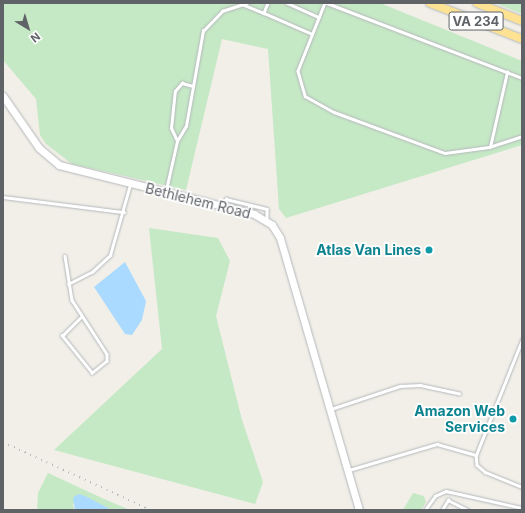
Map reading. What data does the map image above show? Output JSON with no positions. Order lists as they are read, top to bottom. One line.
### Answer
{"streets":{"highway":["VA 234"],"street":["Bethlehem Road"]},"places":["Atlas Van Lines","Amazon Web Services"],"north":"bottom right"}
